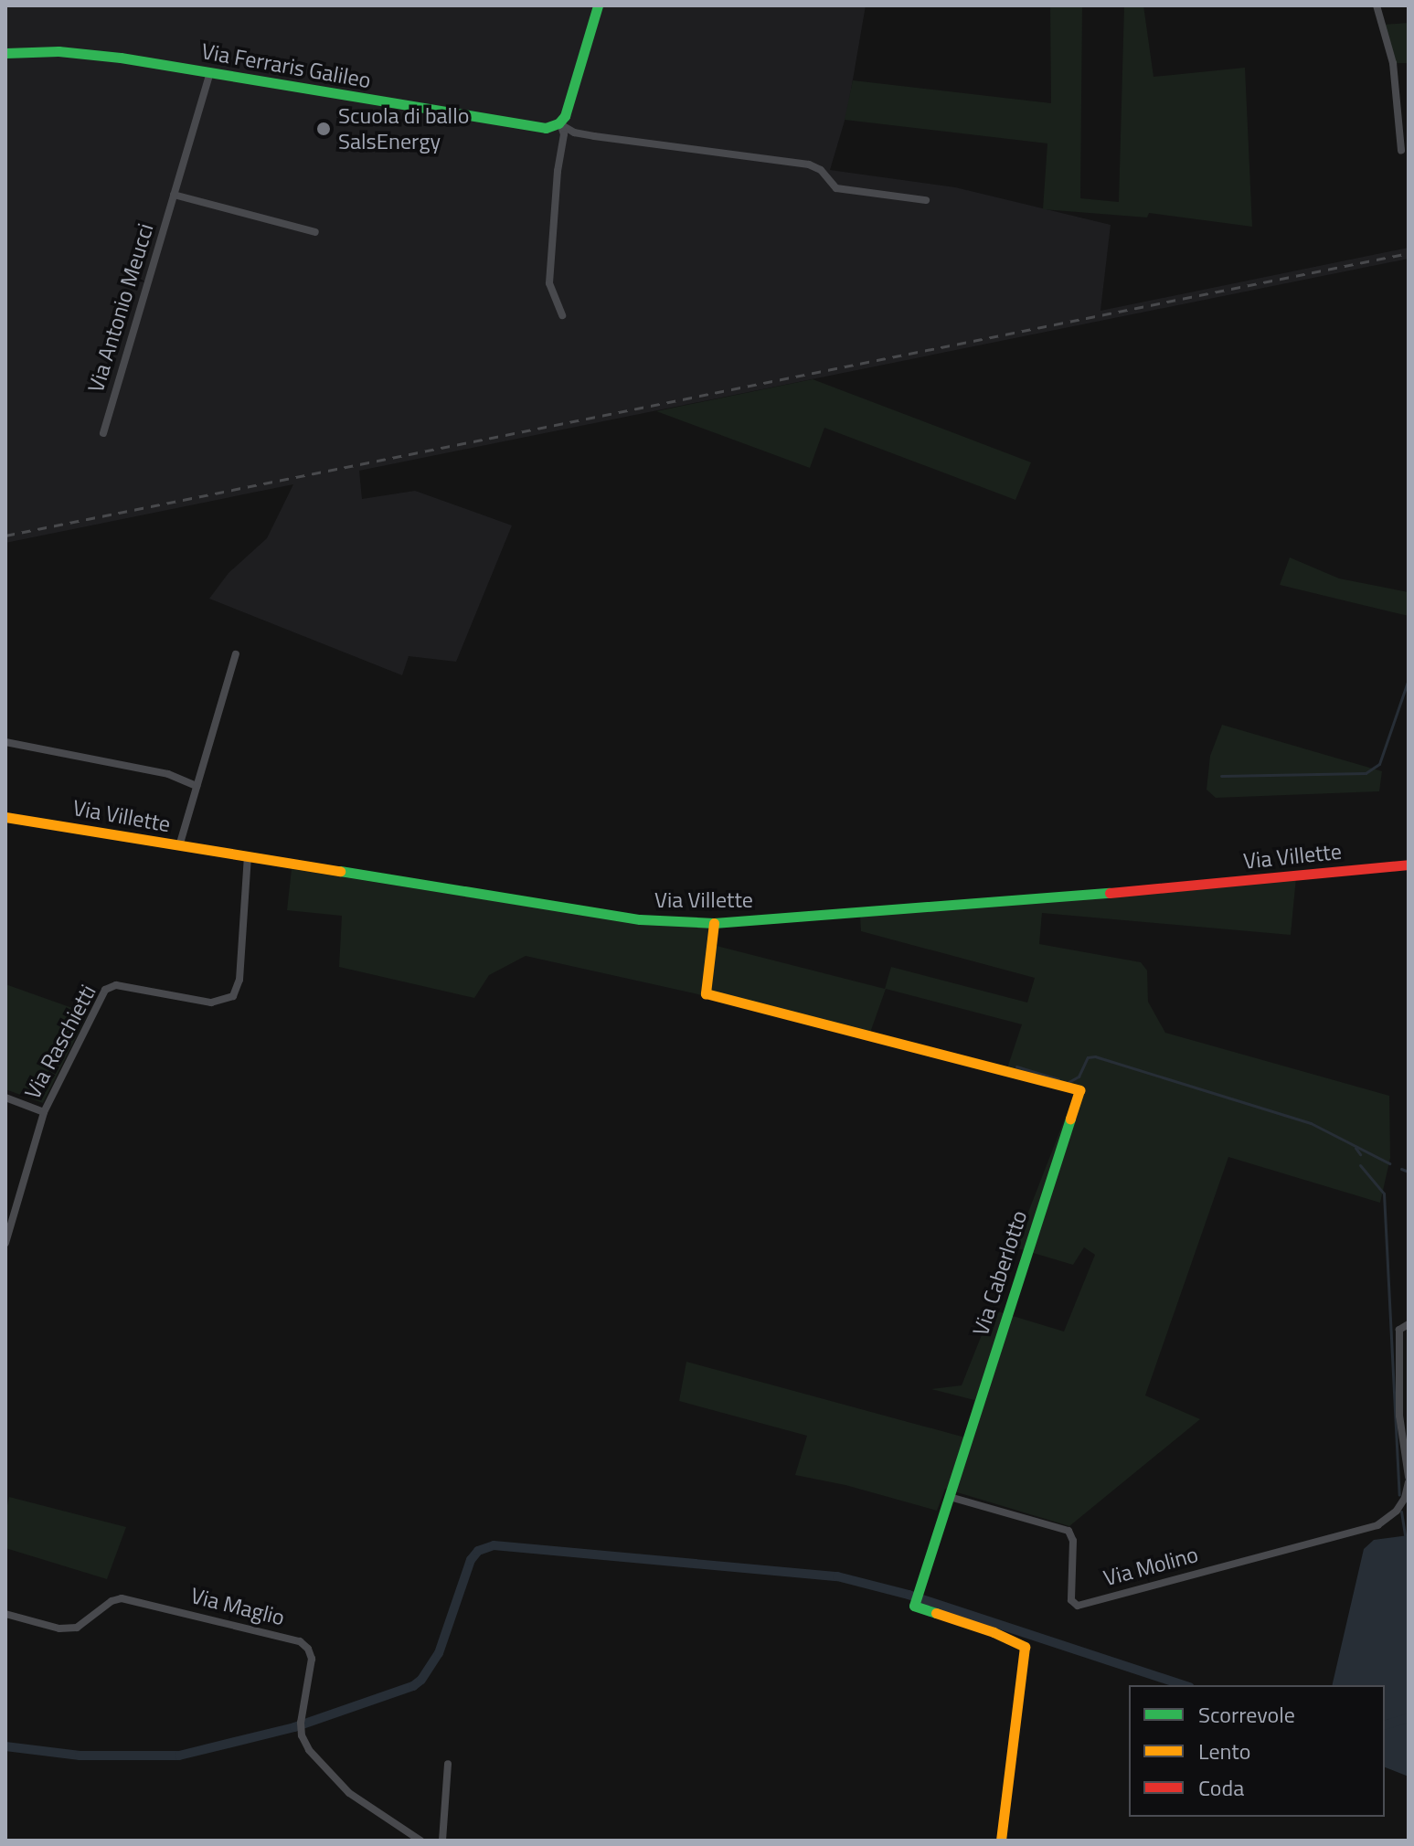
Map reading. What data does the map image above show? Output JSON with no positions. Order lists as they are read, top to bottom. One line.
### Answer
{"streets":{"street":["Via Ferraris Galileo","Via Antonio Meucci","Via Villette","Via Raschietti","Via Caberlotto","Via Molino","Via Maglio"]},"crossings":[["Via Ferraris Galileo","Via Antonio Meucci"],["Via Villette","Via Raschietti"],["Via Villette","Via Caberlotto"],["Via Caberlotto","Via Molino"]],"places":["Scuola di ballo SalsEnergy"],"legend":["Scorrevole","Lento","Coda"]}
